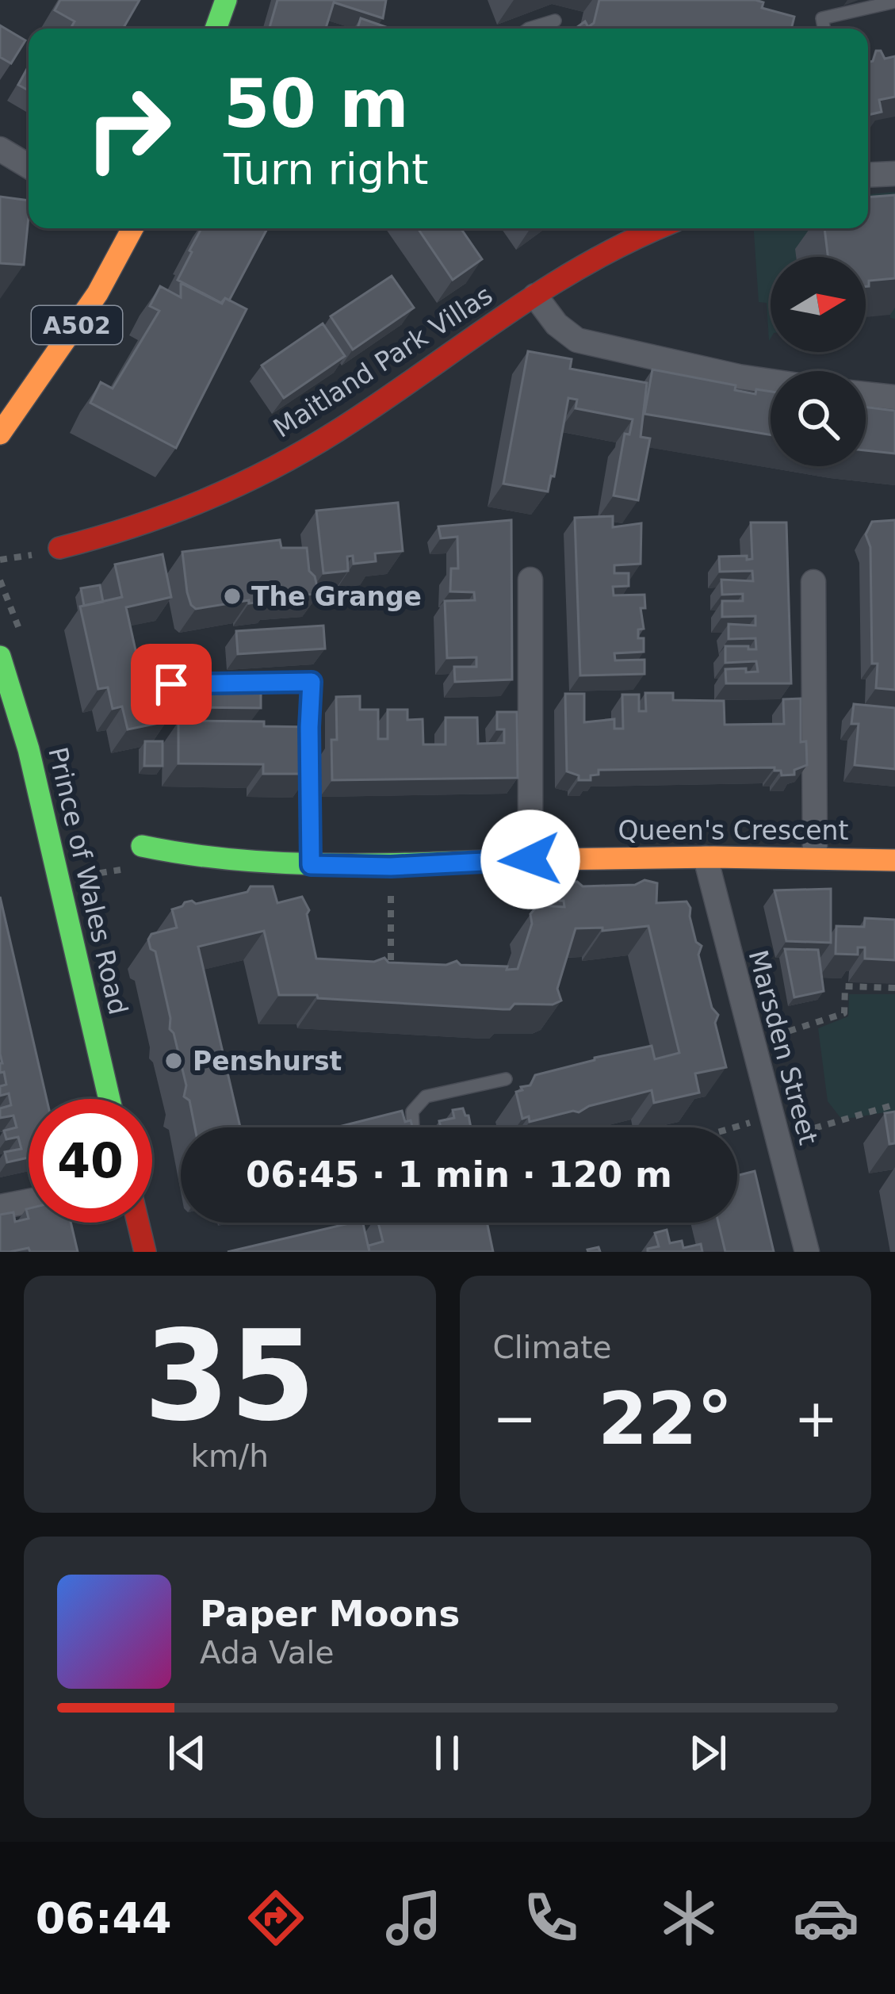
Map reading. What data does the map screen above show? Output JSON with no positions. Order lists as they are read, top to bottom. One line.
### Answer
{"streets":{"street":["A502","Maitland Park Villas","Queen's Crescent","Prince of Wales Road","Marsden Street"]},"crossings":[["Queen's Crescent","Marsden Street"]],"places":["The Grange","Penshurst"],"north":"right","page":{"turn":["50 m","Turn right"],"limit":"40","trip":"06:45 · 1 min · 120 m","tile":[["35","km/h"],"Climate"],"heat":["−","22°","+"],"song":["Paper Moons","Ada Vale"],"tabs":"06:44"}}
